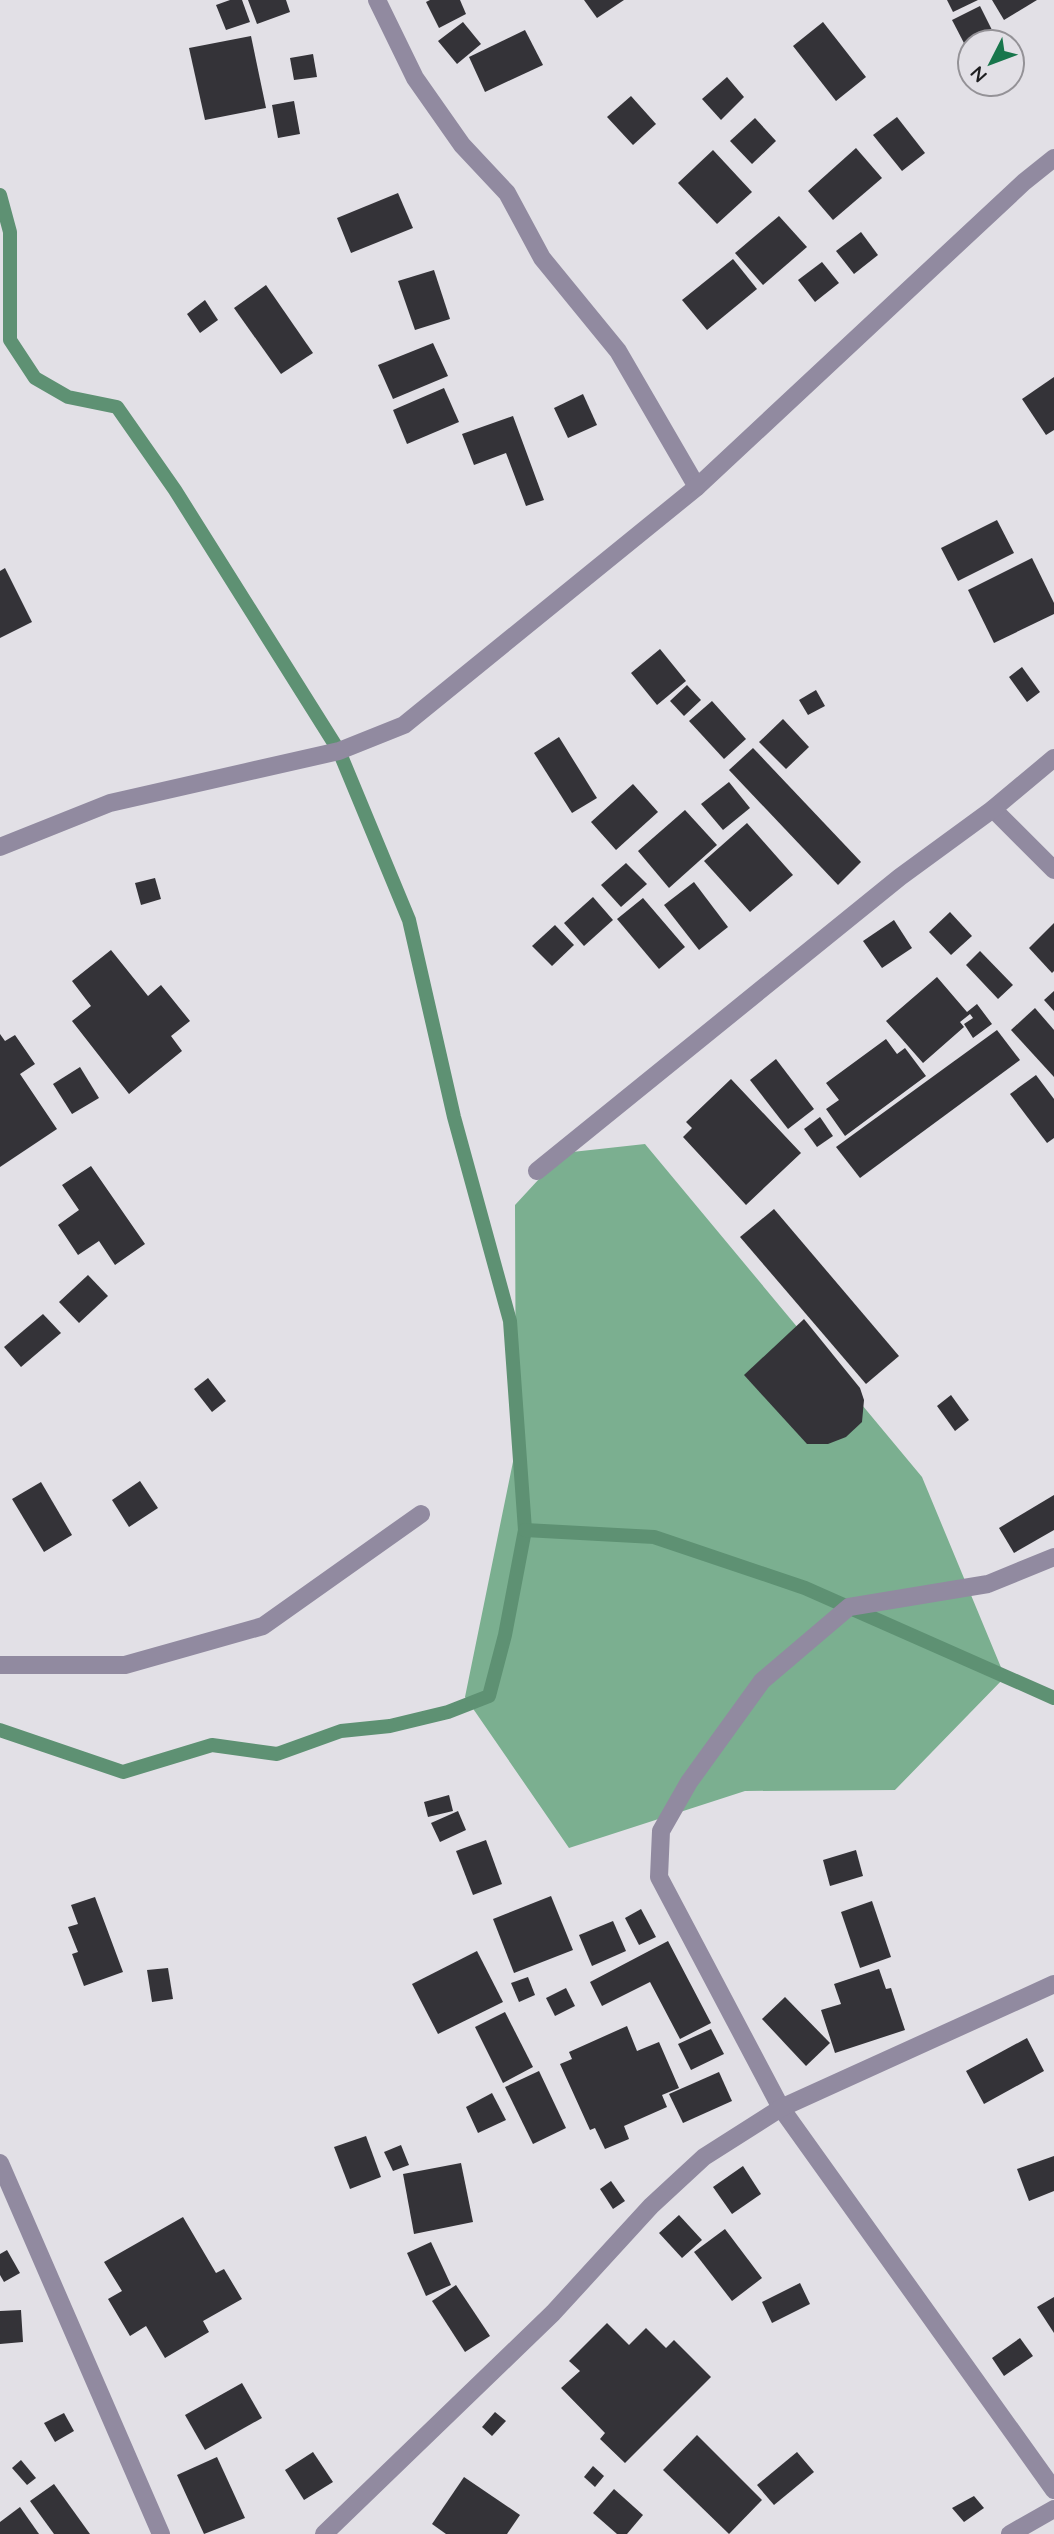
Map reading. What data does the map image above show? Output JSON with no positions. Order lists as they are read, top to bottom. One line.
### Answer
{"north":"bottom left"}
